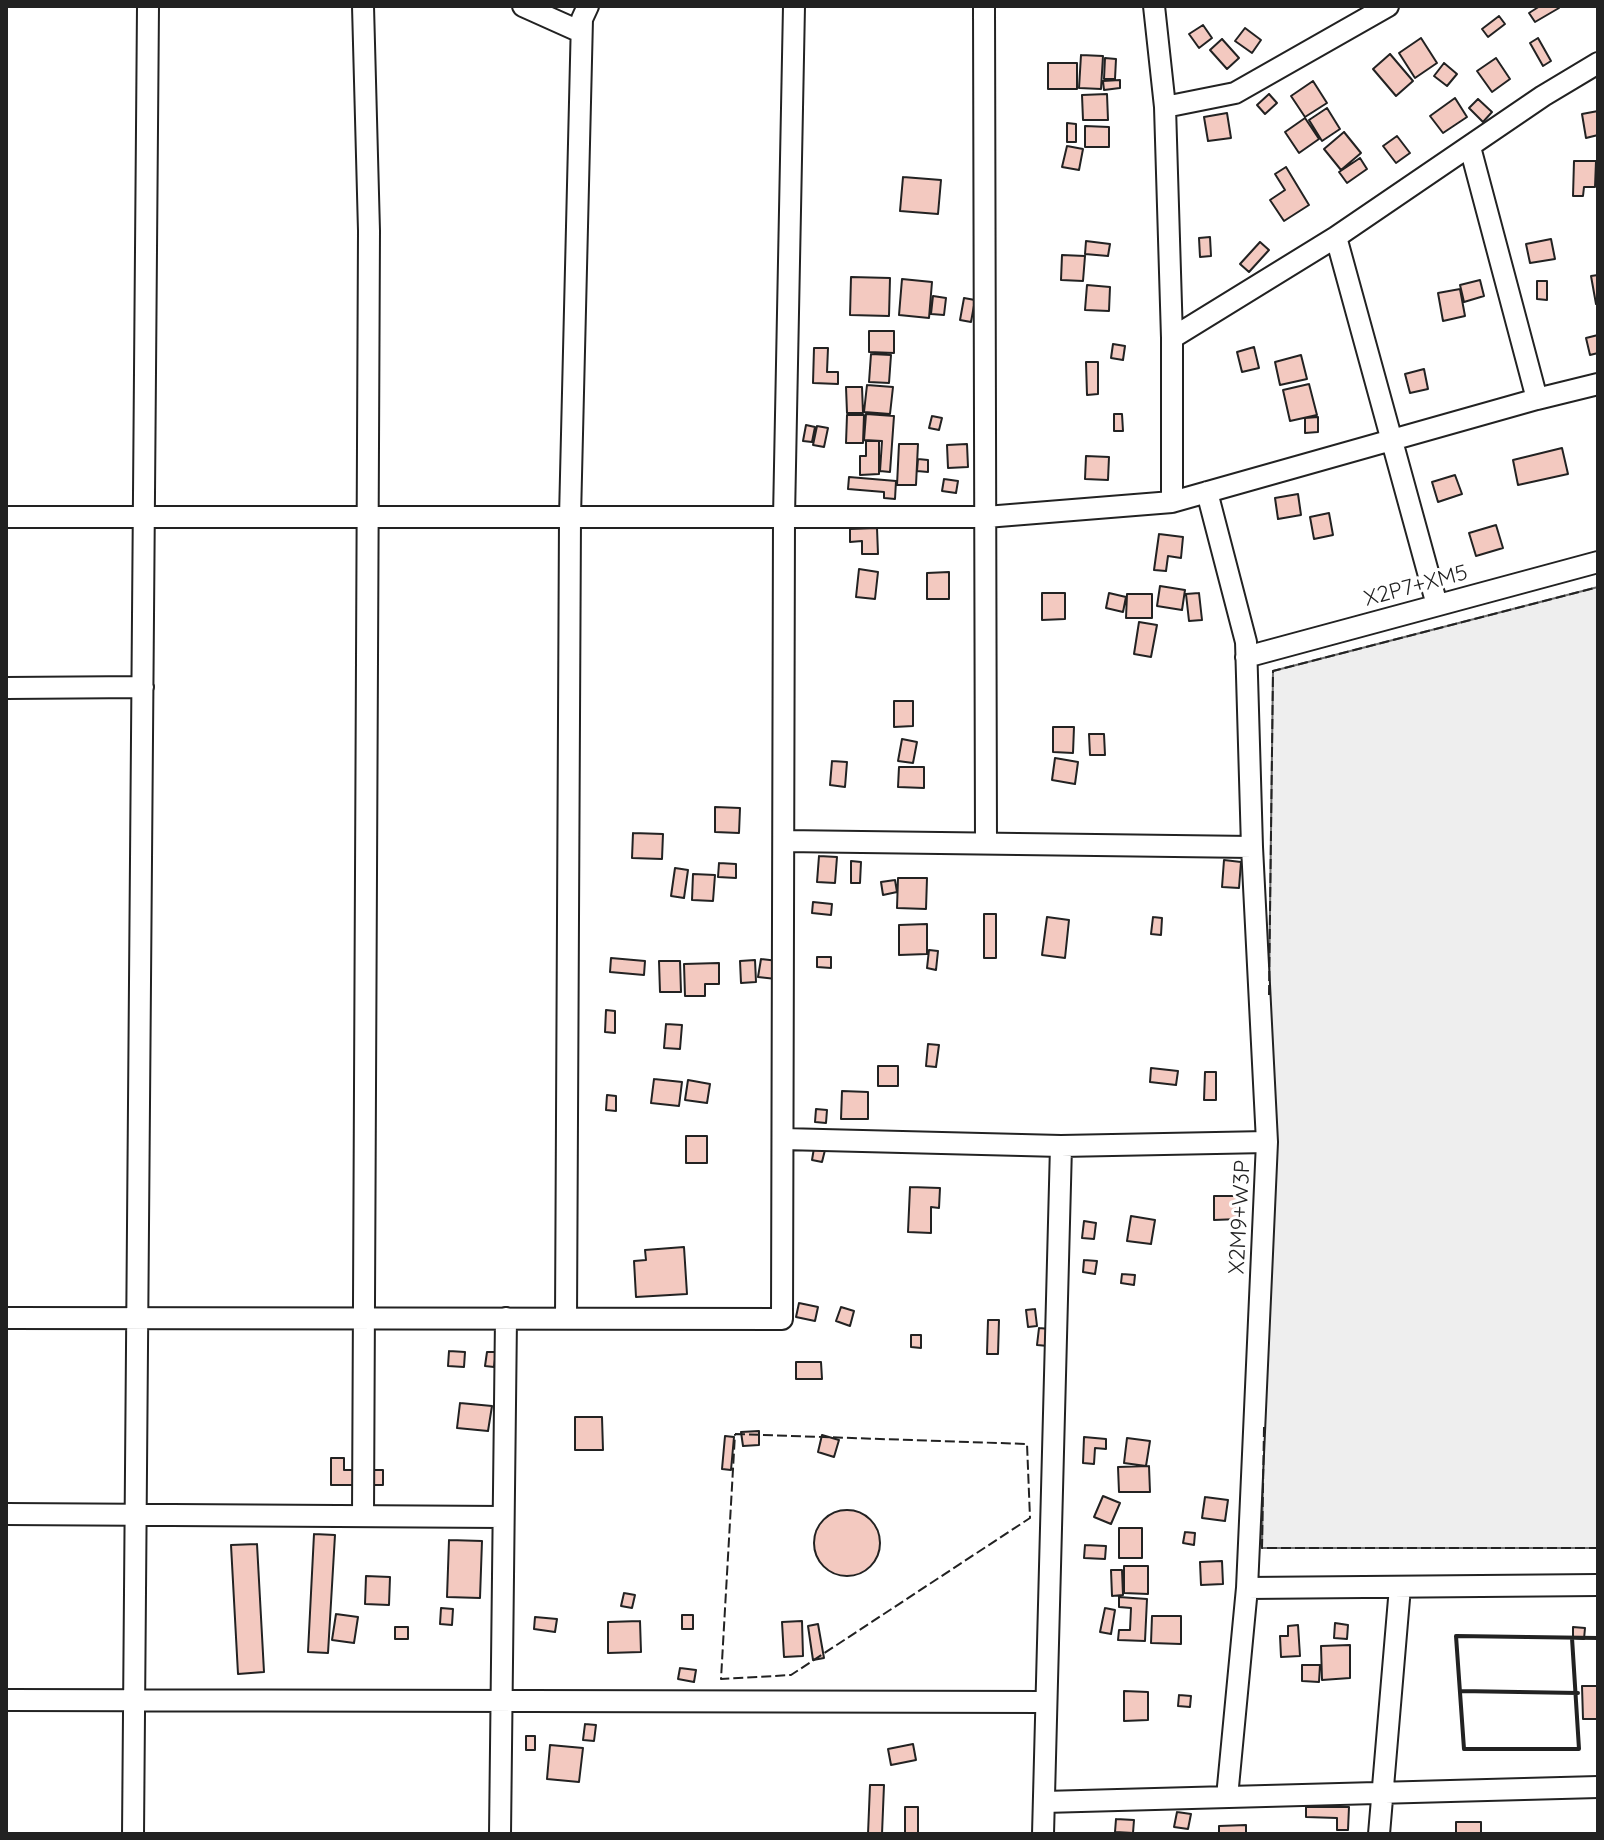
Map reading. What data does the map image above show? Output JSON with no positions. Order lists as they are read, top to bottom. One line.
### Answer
{"streets":{"street":["X2P7+XM5","X2M9+W3P"]},"crossings":[["X2P7+XM5","X2M9+W3P"]]}
